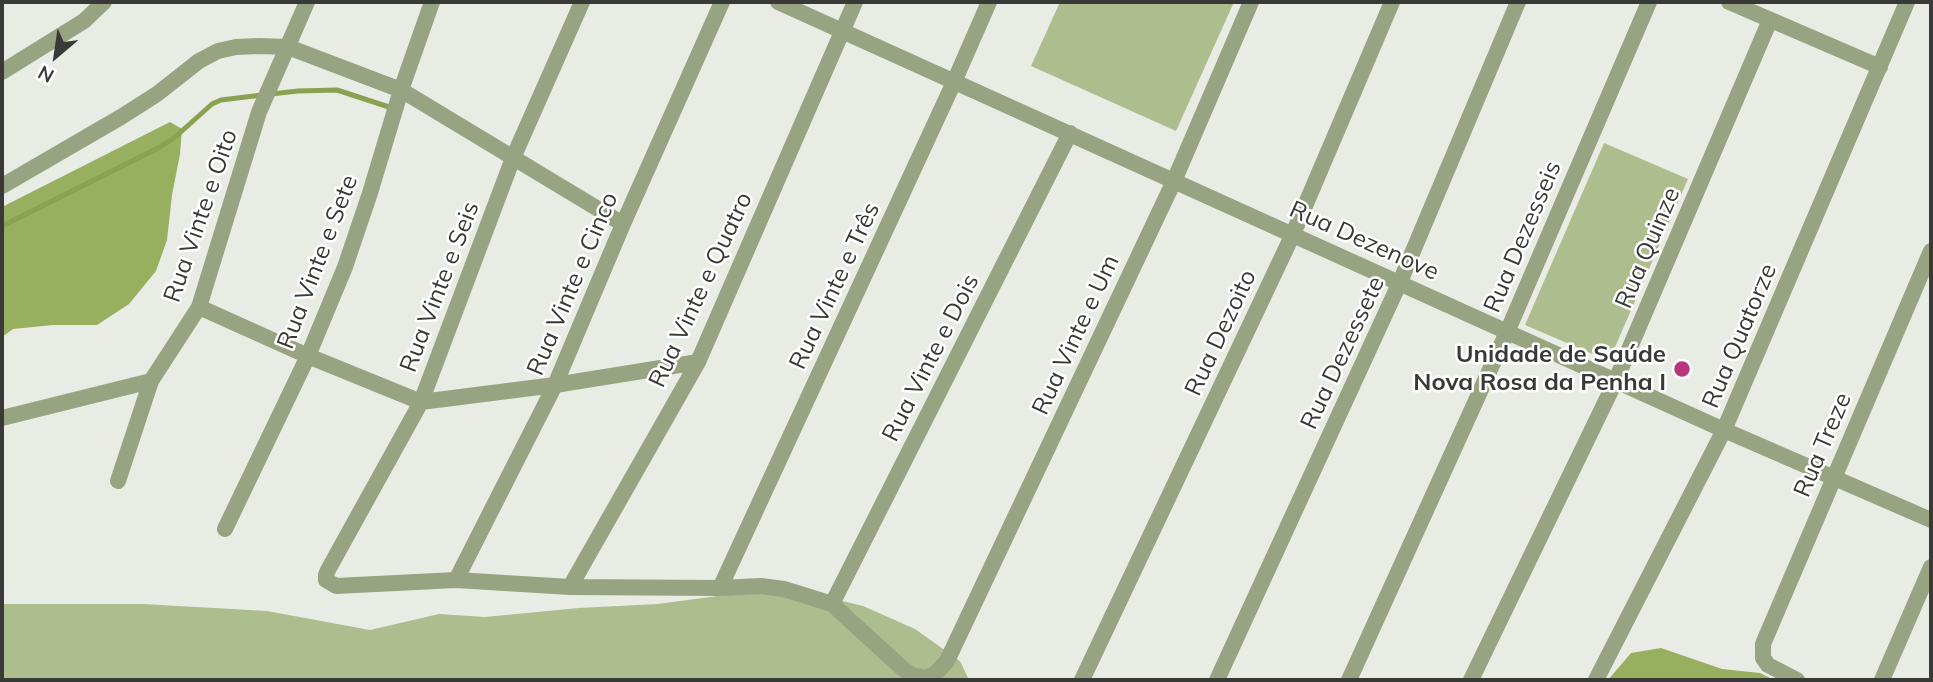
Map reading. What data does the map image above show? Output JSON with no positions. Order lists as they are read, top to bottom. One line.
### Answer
{"streets":{"street":["Rua Vinte e Oito","Rua Dezesseis","Rua Dezenove","Rua Quinze","Rua Vinte e Sete","Rua Vinte e Cinco","Rua Vinte e Três","Rua Vinte e Seis","Rua Vinte e Quatro","Rua Dezoito","Rua Vinte e Um","Rua Quatorze","Rua Dezessete","Rua Vinte e Dois","Rua Treze"]},"crossings":[["Rua Dezesseis","Rua Dezenove"],["Rua Dezenove","Rua Quinze"],["Rua Dezenove","Rua Vinte e Três"],["Rua Dezenove","Rua Vinte e Quatro"],["Rua Dezenove","Rua Dezoito"],["Rua Dezenove","Rua Vinte e Um"],["Rua Dezenove","Rua Quatorze"],["Rua Dezenove","Rua Dezessete"],["Rua Dezenove","Rua Vinte e Dois"],["Rua Dezenove","Rua Treze"],["Rua Vinte e Cinco","Rua Vinte e Seis"]],"places":["Unidade de Saúde Nova Rosa da Penha I"],"north":"bottom left"}
